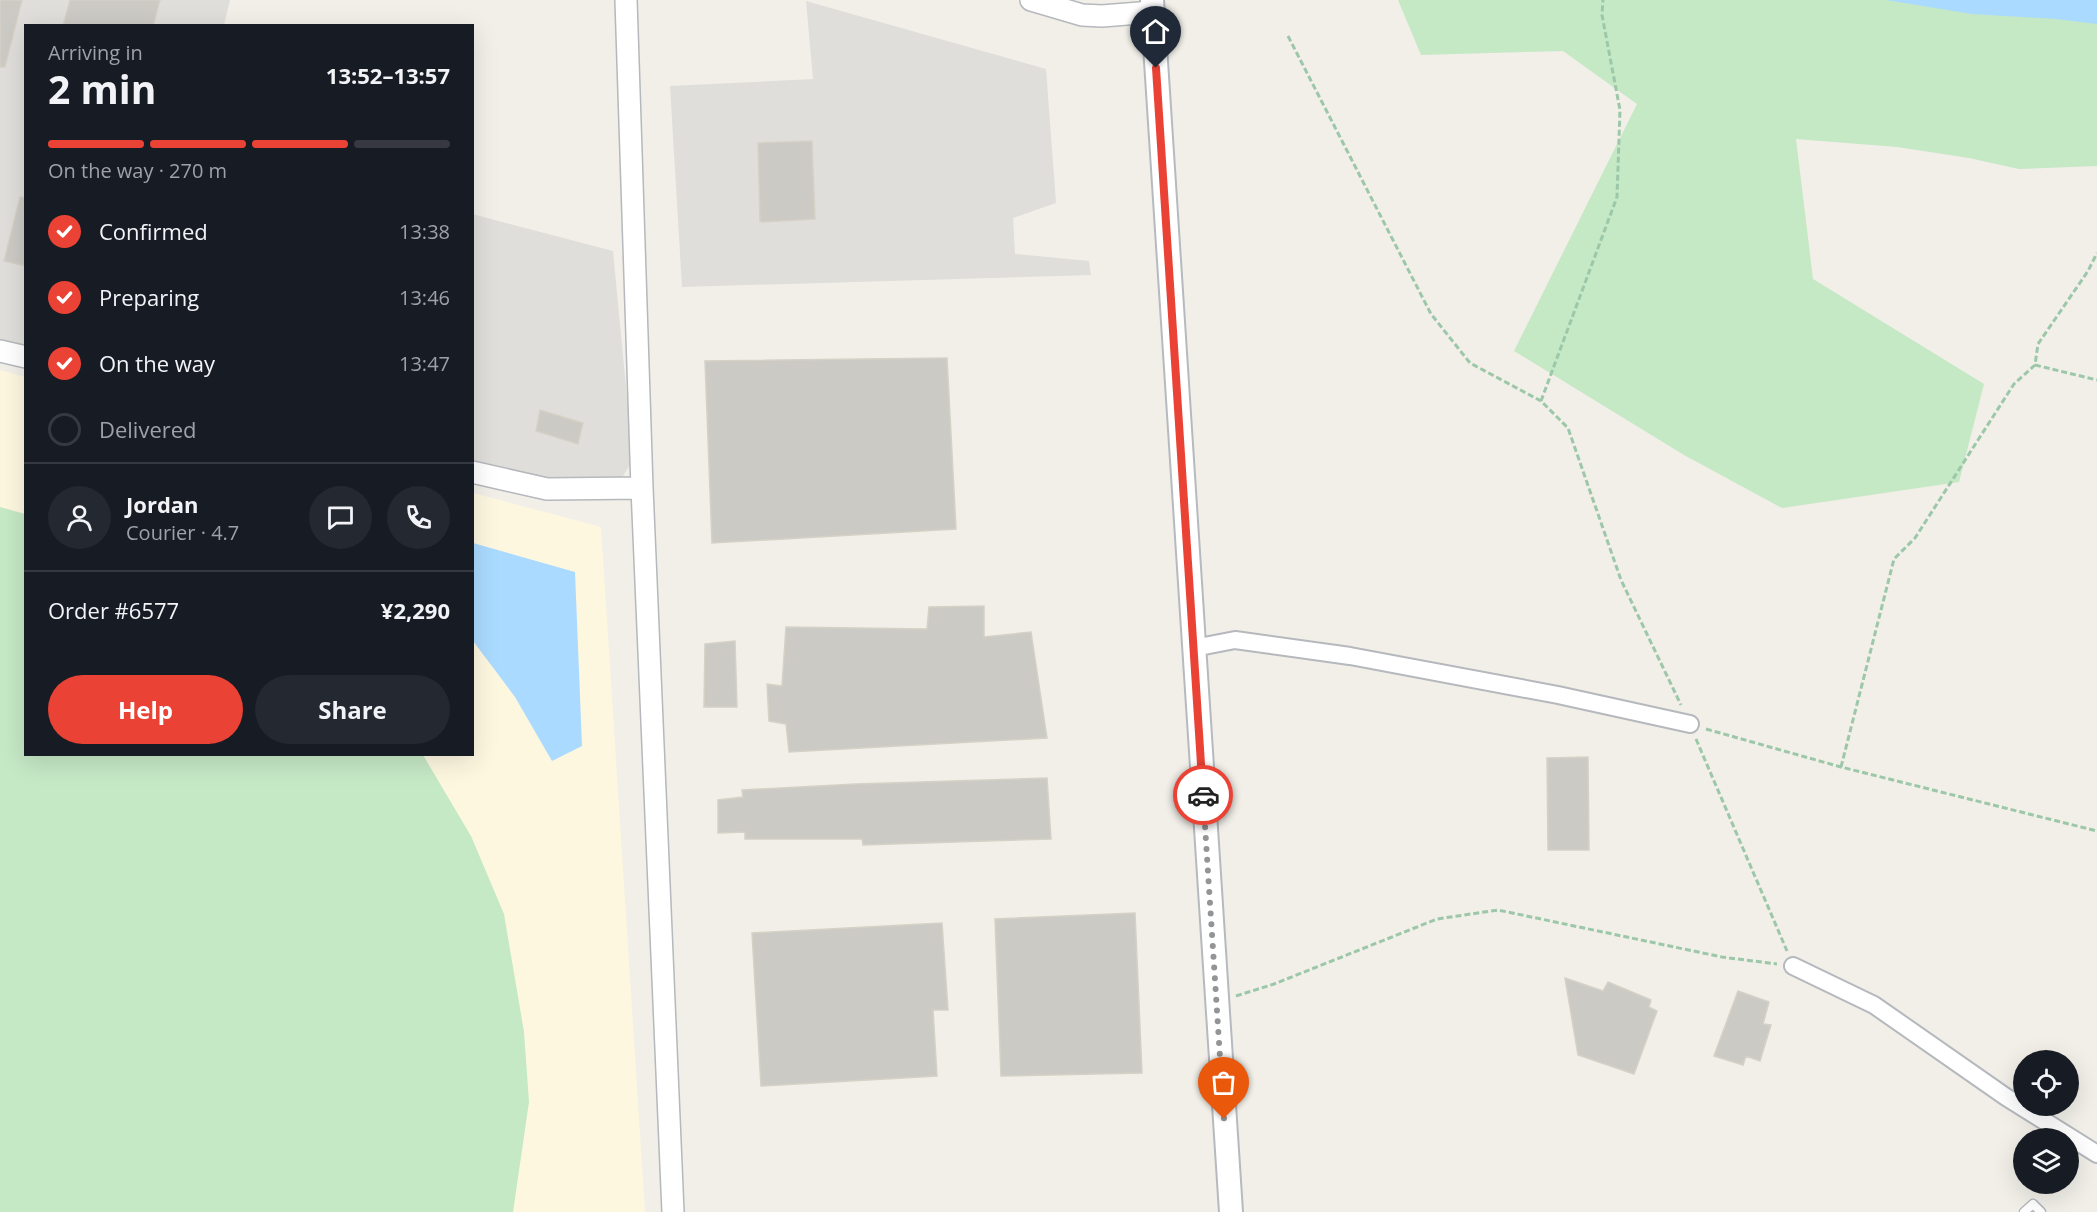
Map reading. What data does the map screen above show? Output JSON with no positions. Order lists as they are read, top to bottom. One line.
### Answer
{"page":{"heading":["2 min","Arriving in","13:52–13:57"],"panel":["Jordan","Courier · 4.7","Order #6577","¥2,290"],"bar":"On the way · 270 m","list":[["Confirmed","13:38"],["Preparing","13:46"],["On the way","13:47"],"Delivered"],"buttons":["Help","Share"]}}
